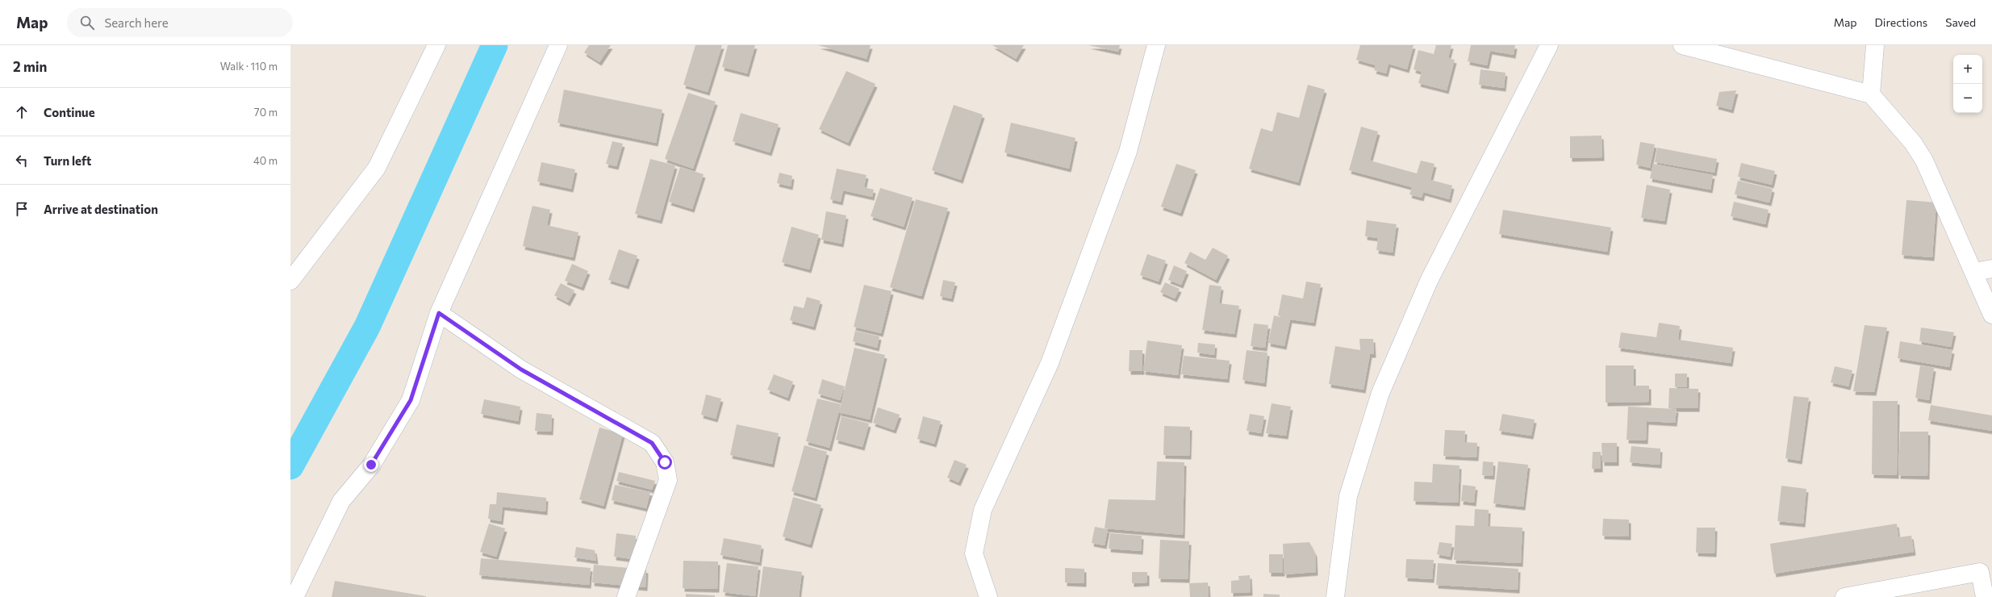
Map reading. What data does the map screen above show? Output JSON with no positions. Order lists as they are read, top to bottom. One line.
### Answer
{"page":{"header":"Map","search":"Search here","nav":["Map","Directions","Saved"],"heading":["2 min","Walk · 110 m"],"map_buttons":["+","−"],"list":[["Continue","70 m"],["Turn left","40 m"],"Arrive at destination"]}}
